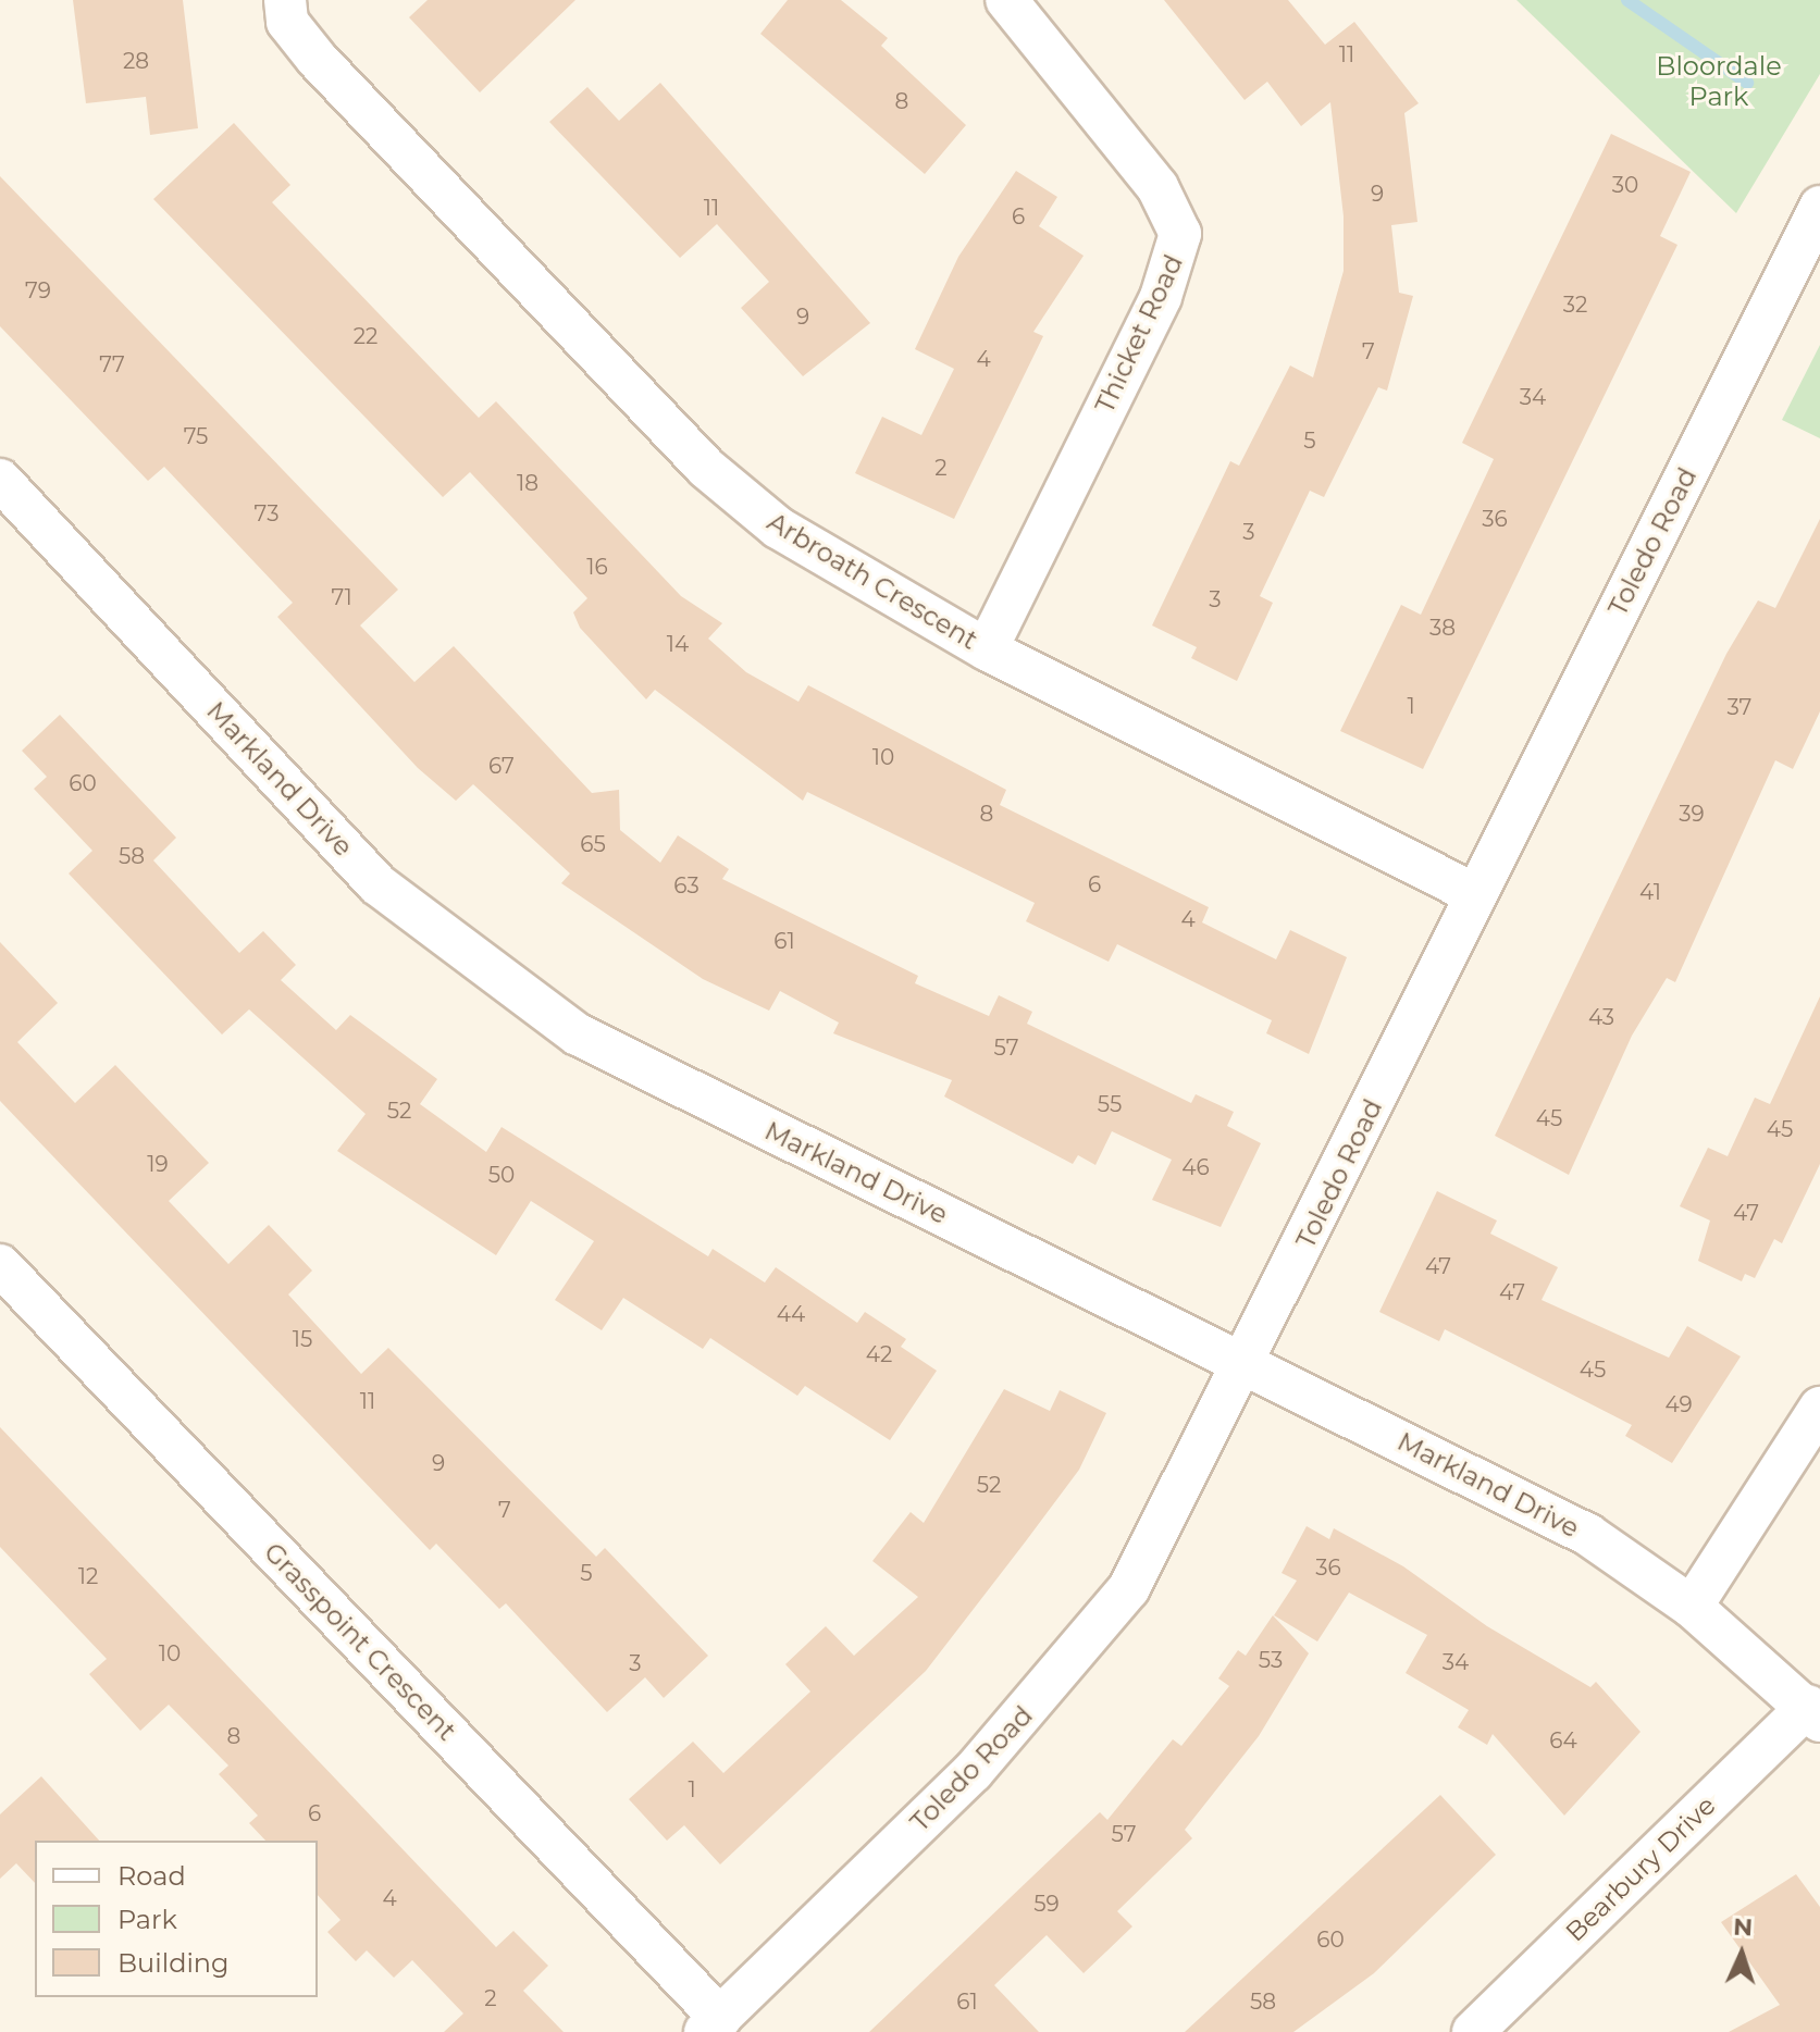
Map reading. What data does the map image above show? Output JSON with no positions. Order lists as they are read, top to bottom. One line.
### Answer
{"streets":{"street":["Thicket Road","Toledo Road","Arbroath Crescent","Markland Drive","Grasspoint Crescent","Bearbury Drive"]},"crossings":[["Thicket Road","Arbroath Crescent"],["Toledo Road","Arbroath Crescent"],["Toledo Road","Markland Drive"],["Toledo Road","Grasspoint Crescent"],["Markland Drive","Bearbury Drive"]],"parks":["Bloordale Park"],"house_numbers":["11","28","8","30","9","11","6","79","32","9","22","7","4","77","34","75","5","2","18","73","36","3","16","71","3","38","14","1","37","10","67","60","8","39","65","58","6","63","41","4","61","43","57","55","52","45","45","19","46","50","47","47","47","44","15","42","45","11","49","9","52","7","36","5","12","10","53","34","3","8","64","1","6","57","4","59","60","2","61","58"],"legend":["Road","Park","Building"],"north":"top"}
